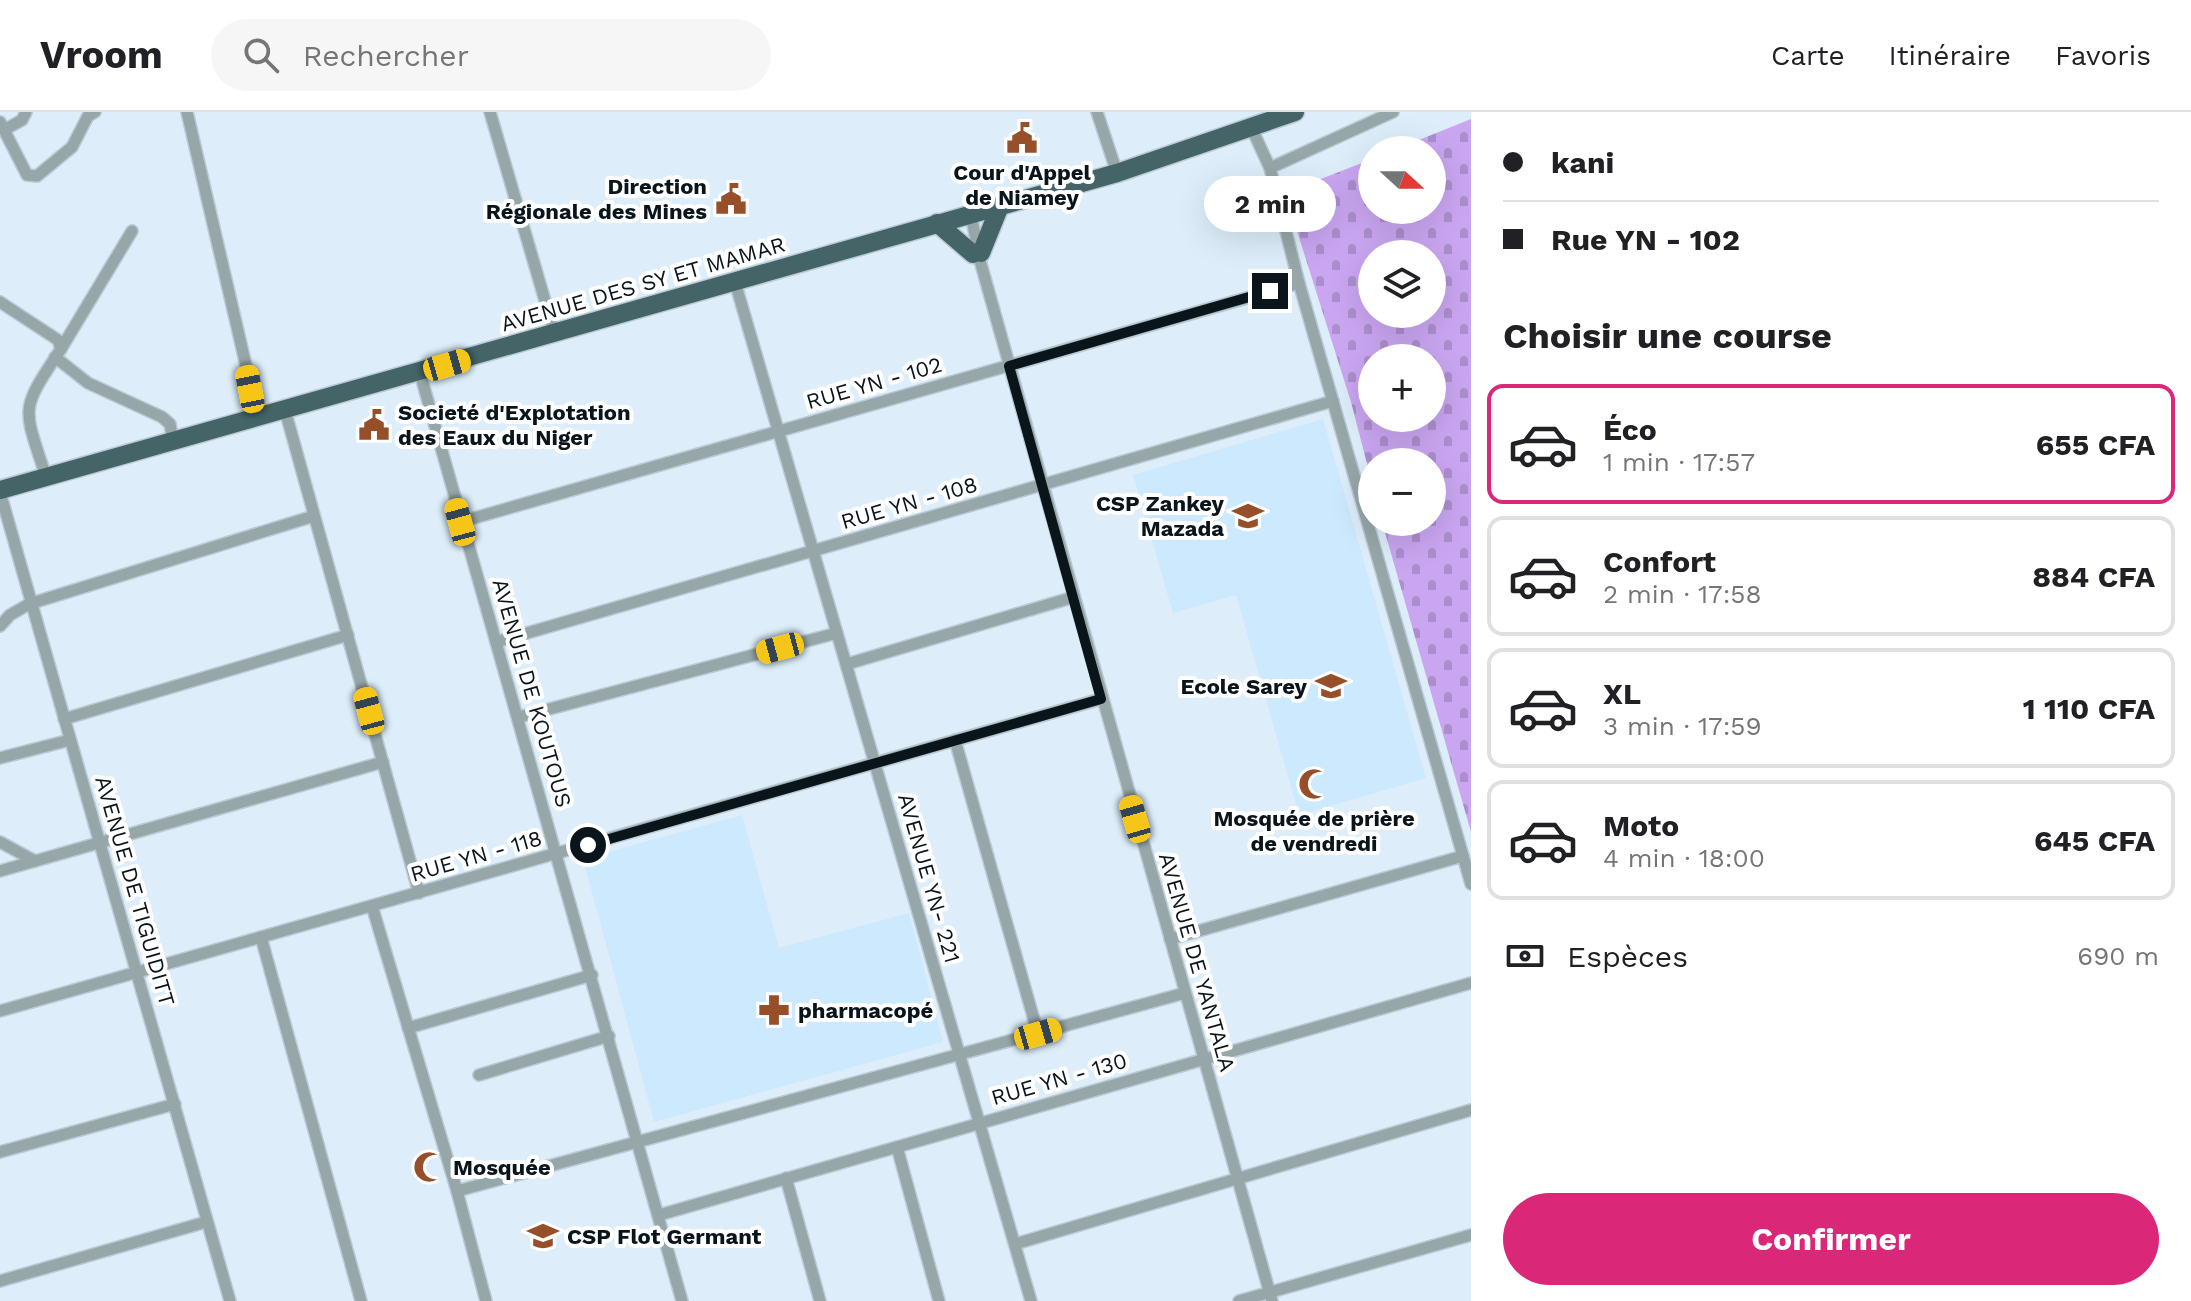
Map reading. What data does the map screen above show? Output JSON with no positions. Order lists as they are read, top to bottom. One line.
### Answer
{"streets":{"highway":["AVENUE DES SY ET MAMAR"],"street":["RUE YN - 102","RUE YN - 108","AVENUE DE KOUTOUS","RUE YN - 118","AVENUE YN- 221","AVENUE DE TIGUIDITT","AVENUE DE YANTALA","RUE YN - 130"]},"crossings":[["AVENUE DES SY ET MAMAR","AVENUE DE KOUTOUS"],["AVENUE DES SY ET MAMAR","AVENUE YN- 221"],["AVENUE DES SY ET MAMAR","AVENUE DE TIGUIDITT"],["AVENUE DES SY ET MAMAR","AVENUE DE YANTALA"],["RUE YN - 102","AVENUE DE KOUTOUS"],["RUE YN - 102","AVENUE YN- 221"],["RUE YN - 102","AVENUE DE YANTALA"],["RUE YN - 108","AVENUE DE KOUTOUS"],["RUE YN - 108","AVENUE YN- 221"],["RUE YN - 108","AVENUE DE YANTALA"],["AVENUE DE KOUTOUS","RUE YN - 118"],["AVENUE DE KOUTOUS","RUE YN - 130"],["RUE YN - 118","AVENUE YN- 221"],["RUE YN - 118","AVENUE DE TIGUIDITT"],["RUE YN - 118","AVENUE DE YANTALA"],["AVENUE YN- 221","RUE YN - 130"],["AVENUE DE YANTALA","RUE YN - 130"]],"places":{"public building":["Cour d'Appel de Niamey","Direction Régionale des Mines","Societé d'Explotation des Eaux du Niger"],"school or university":["CSP Zankey Mazada","Ecole Sarey","CSP Flot Germant"],"mosque":["Mosquée de prière de vendredi","Mosquée"],"pharmacy":["pharmacopé"]},"north":"right","page":{"header":"Vroom","search":"Rechercher","nav":["Carte","Itinéraire","Favoris"],"banner":["kani","Rue YN - 102"],"map_buttons":["+","−"],"bubble":"2 min","heading":"Choisir une course","list":[{"name":"Éco","note":"1 min · 17:57","value":"655 CFA"},{"name":"Confort","note":"2 min · 17:58","value":"884 CFA"},{"name":"XL","note":"3 min · 17:59","value":"1 110 CFA"},{"name":"Moto","note":"4 min · 18:00","value":"645 CFA"}],"pay":["Espèces","690 m"],"buttons":"Confirmer"}}
